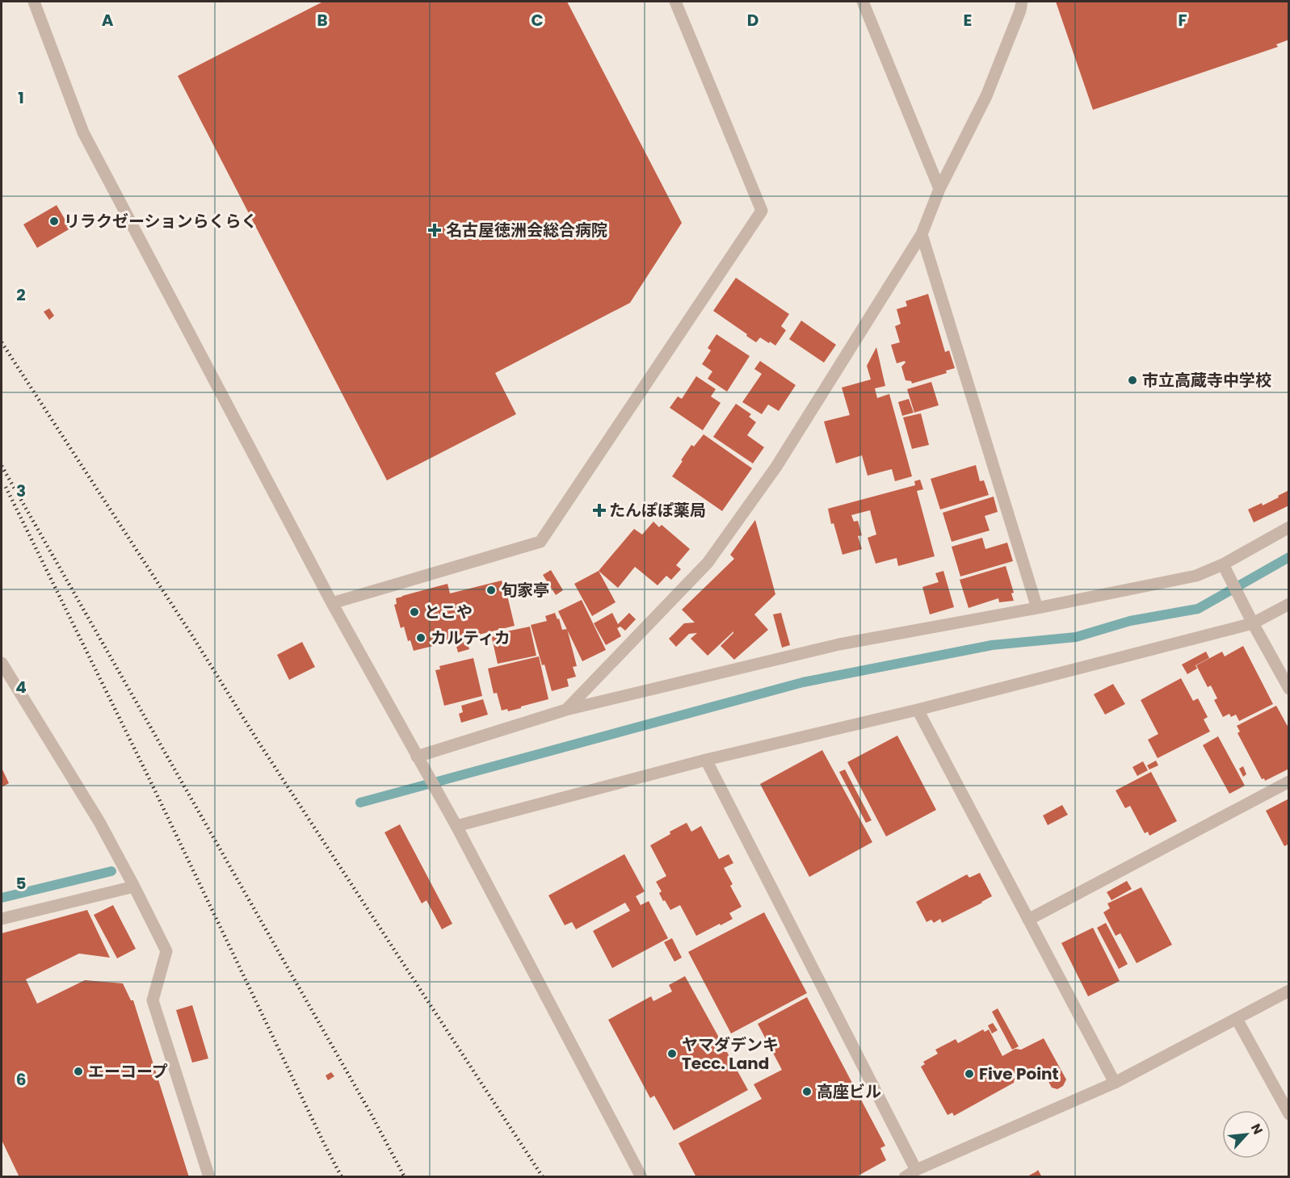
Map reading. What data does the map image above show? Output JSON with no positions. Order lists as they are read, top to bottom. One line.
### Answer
{"places":{"other":["リラクゼーションらくらく","市立高蔵寺中学校","旬家亭","とこや","カルティカ","ヤマダデンキ Tecc. Land","エーコープ","Five Point","高座ビル"],"health":["名古屋徳洲会総合病院","たんぽぽ薬局"]},"north":"top right","grid":{"columns":["A","B","C","D","E","F"],"rows":["1","2","3","4","5","6"]}}
